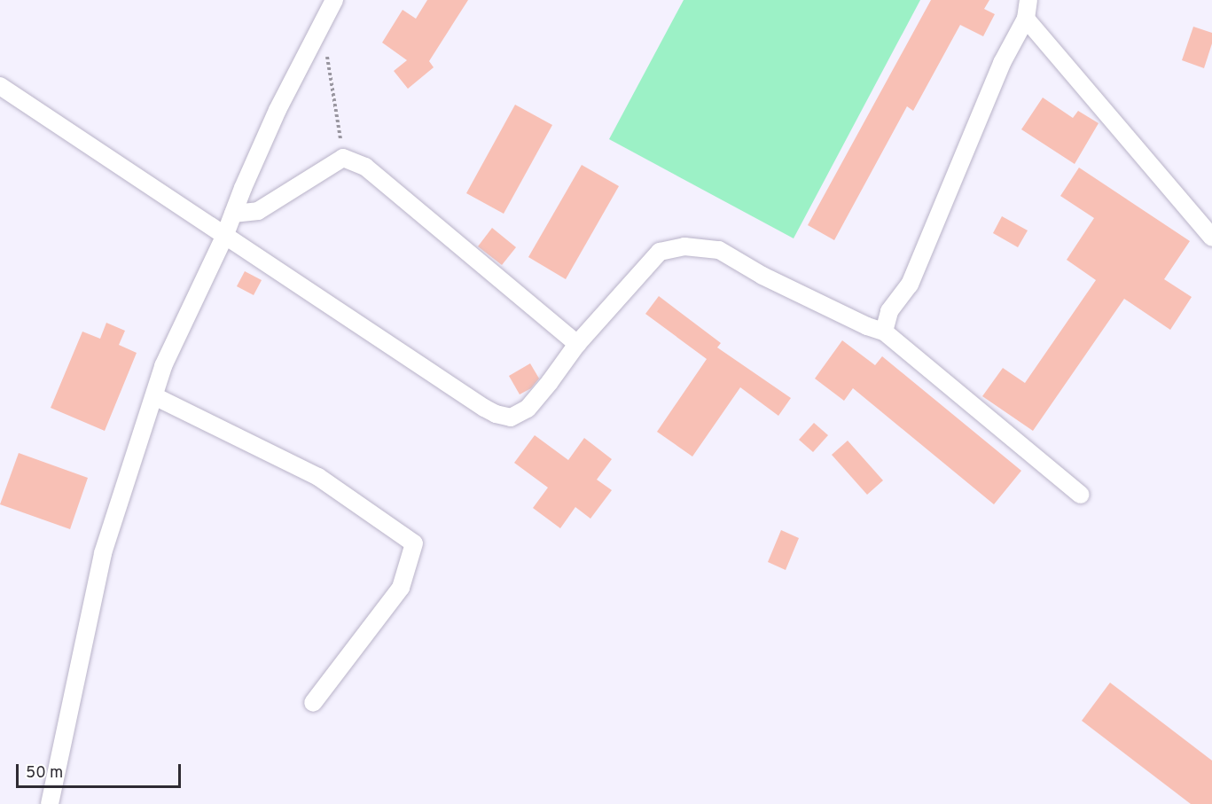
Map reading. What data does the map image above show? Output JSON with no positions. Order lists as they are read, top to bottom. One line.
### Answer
{"scale_bar":"50 m"}
